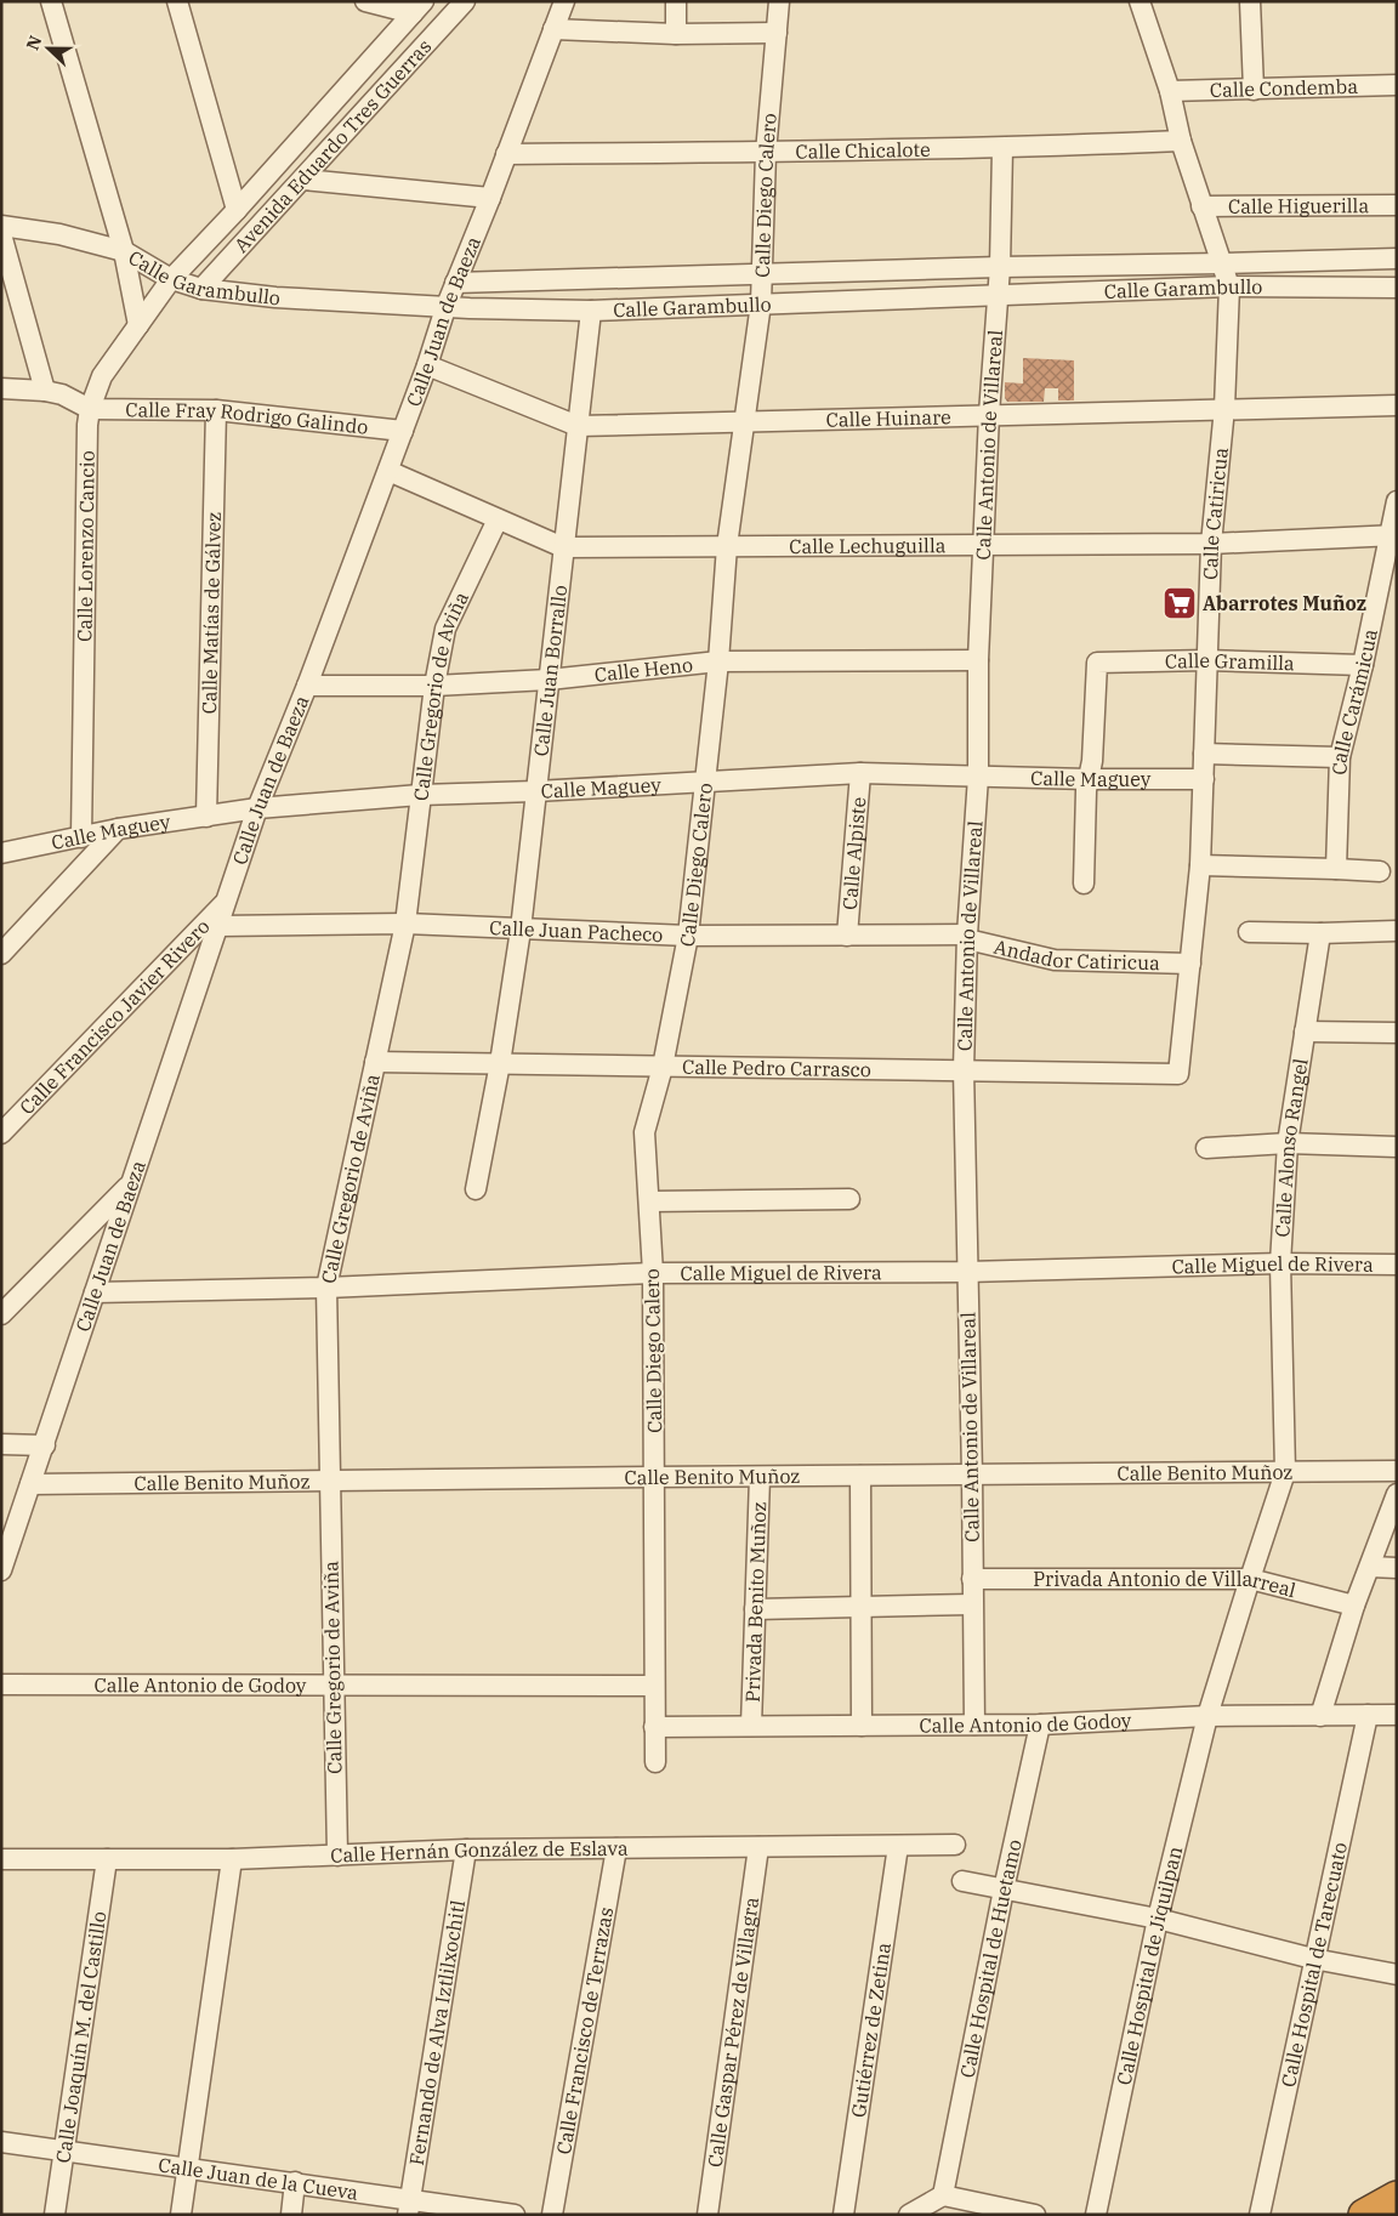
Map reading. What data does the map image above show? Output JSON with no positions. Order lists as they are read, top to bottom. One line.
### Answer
{"streets":{"street":["Calle Condemba","Avenida Eduardo Tres Guerras","Calle Chicalote","Calle Diego Calero","Calle Higuerilla","Calle Garambullo","Calle Juan de Baeza","Calle Huinare","Calle Fray Rodrigo Galindo","Calle Antonio de Villareal","Calle Catiricua","Calle Lorenzo Cancio","Calle Lechuguilla","Calle Matías de Gálvez","Calle Gramilla","Calle Juan Borrallo","Calle Heno","Calle Gregorio de Aviña","Calle Carámicua","Calle Maguey","Calle Alpiste","Calle Juan Pacheco","Andador Catiricua","Calle Francisco Javier Rivero","Calle Pedro Carrasco","Calle Alonso Rangel","Calle Miguel de Rivera","Calle Benito Muñoz","Privada Antonio de Villarreal","Privada Benito Muñoz","Calle Antonio de Godoy","Calle Hernán González de Eslava","Calle Hospital de Huetamo","Calle Hospital de Jiquilpan","Calle Hospital de Tarecuato","Calle Gaspar Pérez de Villagra","Gutiérrez de Zetina","Fernando de Alva Iztlilxochitl","Calle Francisco de Terrazas","Calle Joaquín M. del Castillo","Calle Juan de la Cueva"]},"crossings":[["Calle Condemba","Calle Catiricua"],["Avenida Eduardo Tres Guerras","Calle Garambullo"],["Avenida Eduardo Tres Guerras","Calle Lorenzo Cancio"],["Calle Chicalote","Calle Diego Calero"],["Calle Chicalote","Calle Juan de Baeza"],["Calle Chicalote","Calle Antonio de Villareal"],["Calle Chicalote","Calle Catiricua"],["Calle Diego Calero","Calle Garambullo"],["Calle Diego Calero","Calle Huinare"],["Calle Diego Calero","Calle Lechuguilla"],["Calle Diego Calero","Calle Heno"],["Calle Diego Calero","Calle Maguey"],["Calle Diego Calero","Calle Juan Pacheco"],["Calle Diego Calero","Calle Pedro Carrasco"],["Calle Diego Calero","Calle Miguel de Rivera"],["Calle Diego Calero","Calle Benito Muñoz"],["Calle Diego Calero","Calle Antonio de Godoy"],["Calle Higuerilla","Calle Catiricua"],["Calle Garambullo","Calle Juan de Baeza"],["Calle Garambullo","Calle Antonio de Villareal"],["Calle Garambullo","Calle Catiricua"],["Calle Garambullo","Calle Lorenzo Cancio"],["Calle Garambullo","Calle Juan Borrallo"],["Calle Juan de Baeza","Calle Huinare"],["Calle Juan de Baeza","Calle Fray Rodrigo Galindo"],["Calle Juan de Baeza","Calle Lechuguilla"],["Calle Juan de Baeza","Calle Heno"],["Calle Juan de Baeza","Calle Maguey"],["Calle Juan de Baeza","Calle Juan Pacheco"],["Calle Juan de Baeza","Calle Francisco Javier Rivero"],["Calle Juan de Baeza","Calle Miguel de Rivera"],["Calle Juan de Baeza","Calle Benito Muñoz"],["Calle Huinare","Calle Antonio de Villareal"],["Calle Huinare","Calle Catiricua"],["Calle Huinare","Calle Juan Borrallo"],["Calle Fray Rodrigo Galindo","Calle Lorenzo Cancio"],["Calle Fray Rodrigo Galindo","Calle Matías de Gálvez"],["Calle Antonio de Villareal","Calle Lechuguilla"],["Calle Antonio de Villareal","Calle Heno"],["Calle Antonio de Villareal","Calle Maguey"],["Calle Antonio de Villareal","Calle Juan Pacheco"],["Calle Antonio de Villareal","Andador Catiricua"],["Calle Antonio de Villareal","Calle Pedro Carrasco"],["Calle Antonio de Villareal","Calle Miguel de Rivera"],["Calle Antonio de Villareal","Calle Benito Muñoz"],["Calle Antonio de Villareal","Privada Antonio de Villarreal"],["Calle Antonio de Villareal","Calle Antonio de Godoy"],["Calle Catiricua","Calle Lechuguilla"],["Calle Catiricua","Calle Gramilla"],["Calle Catiricua","Calle Maguey"],["Calle Catiricua","Andador Catiricua"],["Calle Catiricua","Calle Pedro Carrasco"],["Calle Lorenzo Cancio","Calle Maguey"],["Calle Lechuguilla","Calle Juan Borrallo"],["Calle Lechuguilla","Calle Gregorio de Aviña"],["Calle Lechuguilla","Calle Carámicua"],["Calle Matías de Gálvez","Calle Maguey"],["Calle Gramilla","Calle Carámicua"],["Calle Gramilla","Calle Maguey"],["Calle Juan Borrallo","Calle Heno"],["Calle Juan Borrallo","Calle Maguey"],["Calle Juan Borrallo","Calle Juan Pacheco"],["Calle Juan Borrallo","Calle Pedro Carrasco"],["Calle Heno","Calle Gregorio de Aviña"],["Calle Gregorio de Aviña","Calle Maguey"],["Calle Gregorio de Aviña","Calle Juan Pacheco"],["Calle Gregorio de Aviña","Calle Pedro Carrasco"],["Calle Gregorio de Aviña","Calle Miguel de Rivera"],["Calle Gregorio de Aviña","Calle Benito Muñoz"],["Calle Gregorio de Aviña","Calle Antonio de Godoy"],["Calle Gregorio de Aviña","Calle Hernán González de Eslava"],["Calle Maguey","Calle Alpiste"],["Calle Alpiste","Calle Juan Pacheco"],["Calle Juan Pacheco","Andador Catiricua"],["Calle Alonso Rangel","Calle Miguel de Rivera"],["Calle Alonso Rangel","Calle Benito Muñoz"],["Calle Alonso Rangel","Privada Antonio de Villarreal"],["Calle Alonso Rangel","Calle Antonio de Godoy"],["Calle Alonso Rangel","Calle Hospital de Jiquilpan"],["Calle Benito Muñoz","Privada Benito Muñoz"],["Privada Benito Muñoz","Calle Antonio de Godoy"],["Calle Antonio de Godoy","Calle Hospital de Huetamo"],["Calle Antonio de Godoy","Calle Hospital de Jiquilpan"],["Calle Antonio de Godoy","Calle Hospital de Tarecuato"],["Calle Hernán González de Eslava","Calle Gaspar Pérez de Villagra"],["Calle Hernán González de Eslava","Gutiérrez de Zetina"],["Calle Hernán González de Eslava","Fernando de Alva Iztlilxochitl"],["Calle Hernán González de Eslava","Calle Francisco de Terrazas"],["Calle Hernán González de Eslava","Calle Joaquín M. del Castillo"],["Fernando de Alva Iztlilxochitl","Calle Juan de la Cueva"],["Calle Joaquín M. del Castillo","Calle Juan de la Cueva"]],"places":{"supermarket":["Abarrotes Muñoz"]},"north":"left"}
